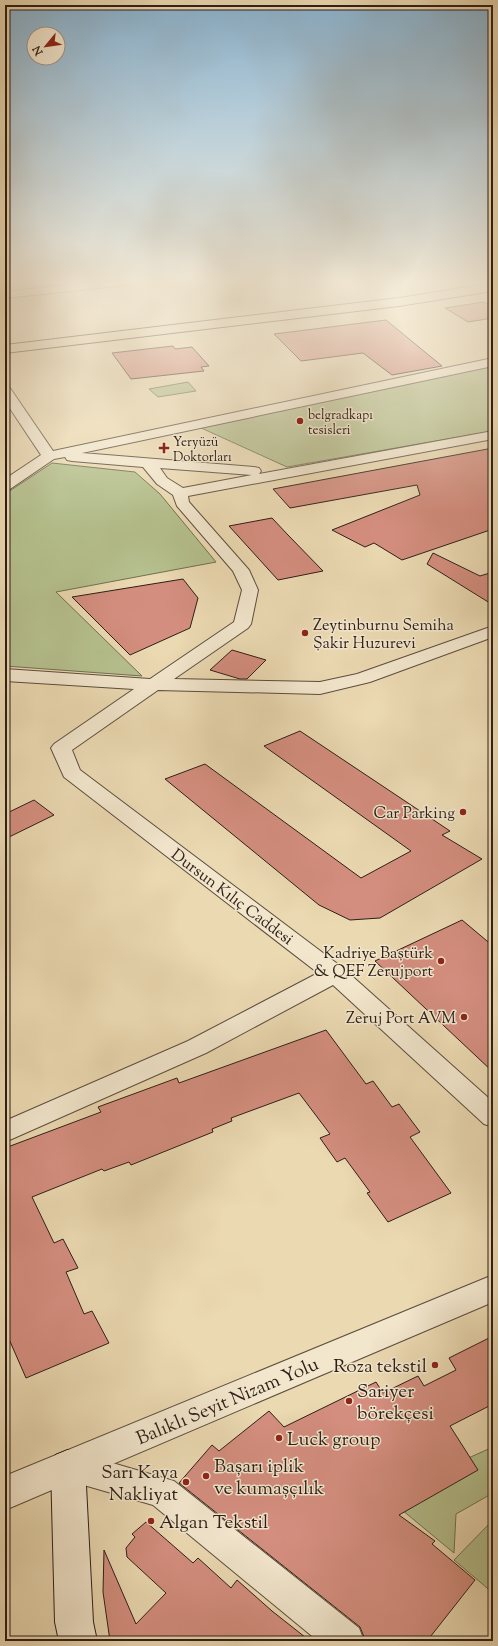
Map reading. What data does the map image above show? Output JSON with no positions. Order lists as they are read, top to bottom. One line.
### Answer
{"streets":{"street":["Dursun Kılıç Caddesi","Balıklı Seyit Nizam Yolu"]},"places":{"other":["belgradkapı tesisleri","Zeytinburnu Semiha Şakir Huzurevi","Car Parking","Kadriye Baştürk & QEF Zerujport","Zeruj Port AVM","Roza tekstil","Sariyer börekçesi","Luck group","Başarı iplik ve kumaşçılık","Sarı Kaya Nakliyat","Algan Tekstil"],"health":["Yeryüzü Doktorları"]},"north":"bottom left"}
